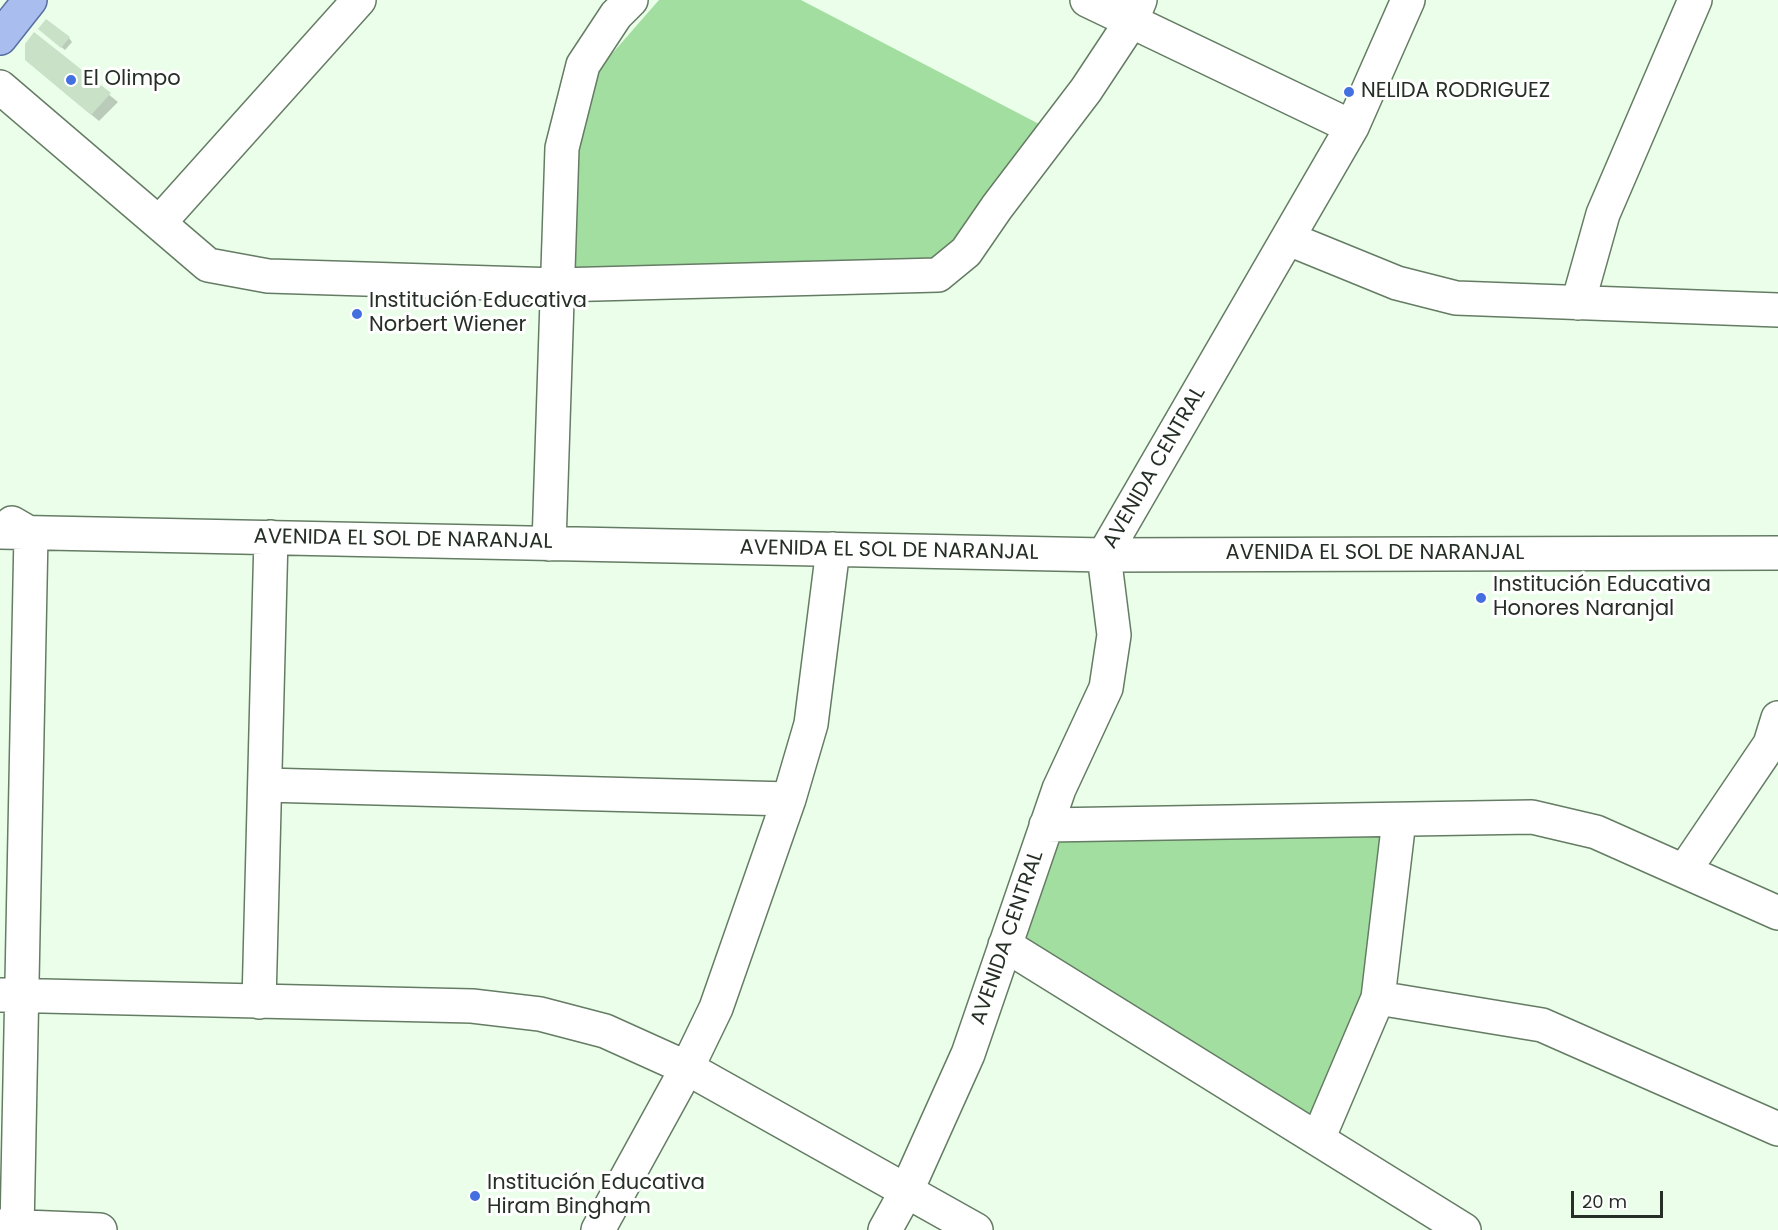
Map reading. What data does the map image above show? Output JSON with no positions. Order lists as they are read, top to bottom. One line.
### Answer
{"streets":{"street":["AVENIDA CENTRAL","AVENIDA EL SOL DE NARANJAL"]},"crossings":[["AVENIDA CENTRAL","AVENIDA EL SOL DE NARANJAL"]],"places":["El Olimpo","NELIDA RODRIGUEZ","Institución Educativa Norbert Wiener","Institución Educativa Honores Naranjal","Institución Educativa Hiram Bingham"],"scale_bar":"20 m"}
